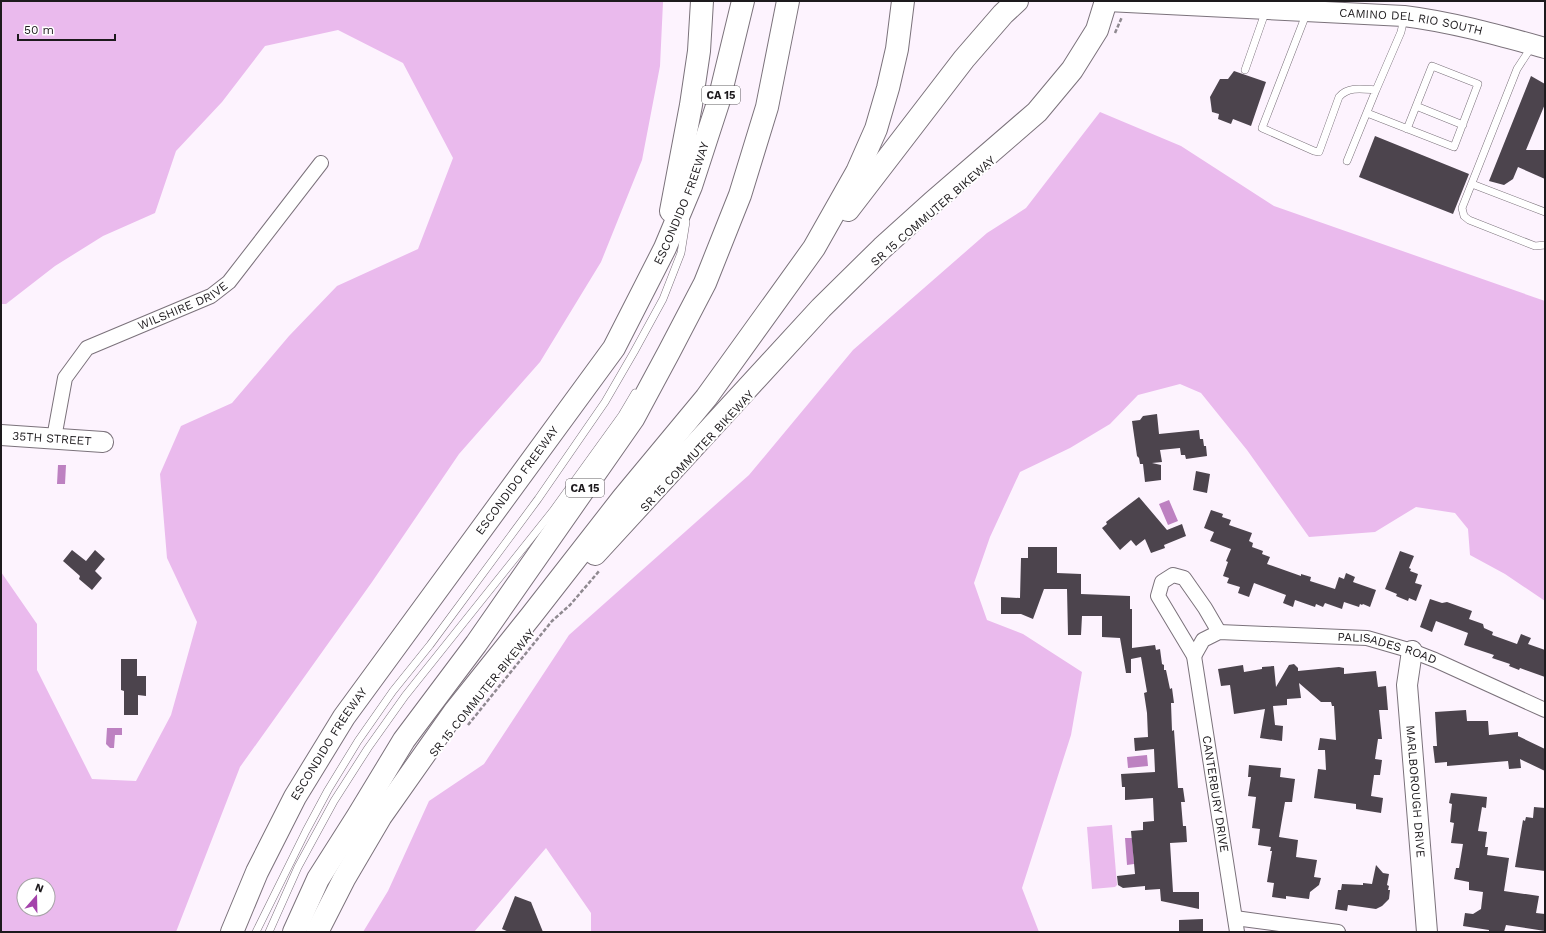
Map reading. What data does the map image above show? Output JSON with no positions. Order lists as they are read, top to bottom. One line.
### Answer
{"streets":{"highway":["CA 15","ESCONDIDO FREEWAY"],"street":["CAMINO DEL RIO SOUTH","WILSHIRE DRIVE","35TH STREET","PALISADES ROAD","MARLBOROUGH DRIVE","CANTERBURY DRIVE"],"path":["SR 15 COMMUTER BIKEWAY"]},"crossings":[["WILSHIRE DRIVE","35TH STREET"],["PALISADES ROAD","MARLBOROUGH DRIVE"]],"scale_bar":"50 m","north":"top"}
